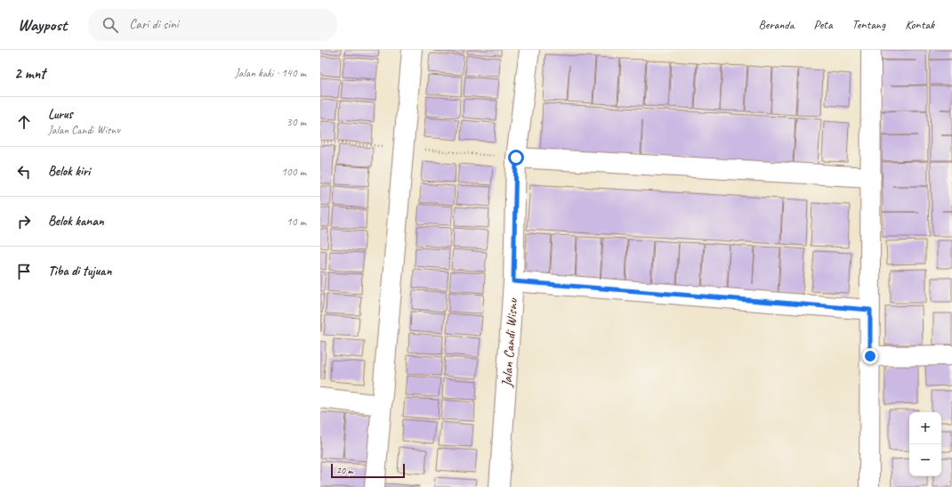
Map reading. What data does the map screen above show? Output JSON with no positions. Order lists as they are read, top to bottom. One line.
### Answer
{"streets":{"street":["Jalan Candi Wisnu"]},"scale_bar":"20 m","page":{"header":"Waypost","search":"Cari di sini","nav":["Beranda","Peta","Tentang","Kontak"],"heading":["2 mnt","Jalan kaki · 140 m"],"list":[["Lurus","Jalan Candi Wisnu","30 m"],["Belok kiri","100 m"],["Belok kanan","10 m"],"Tiba di tujuan"],"map_buttons":["+","−"],"scale":"20 m"}}
